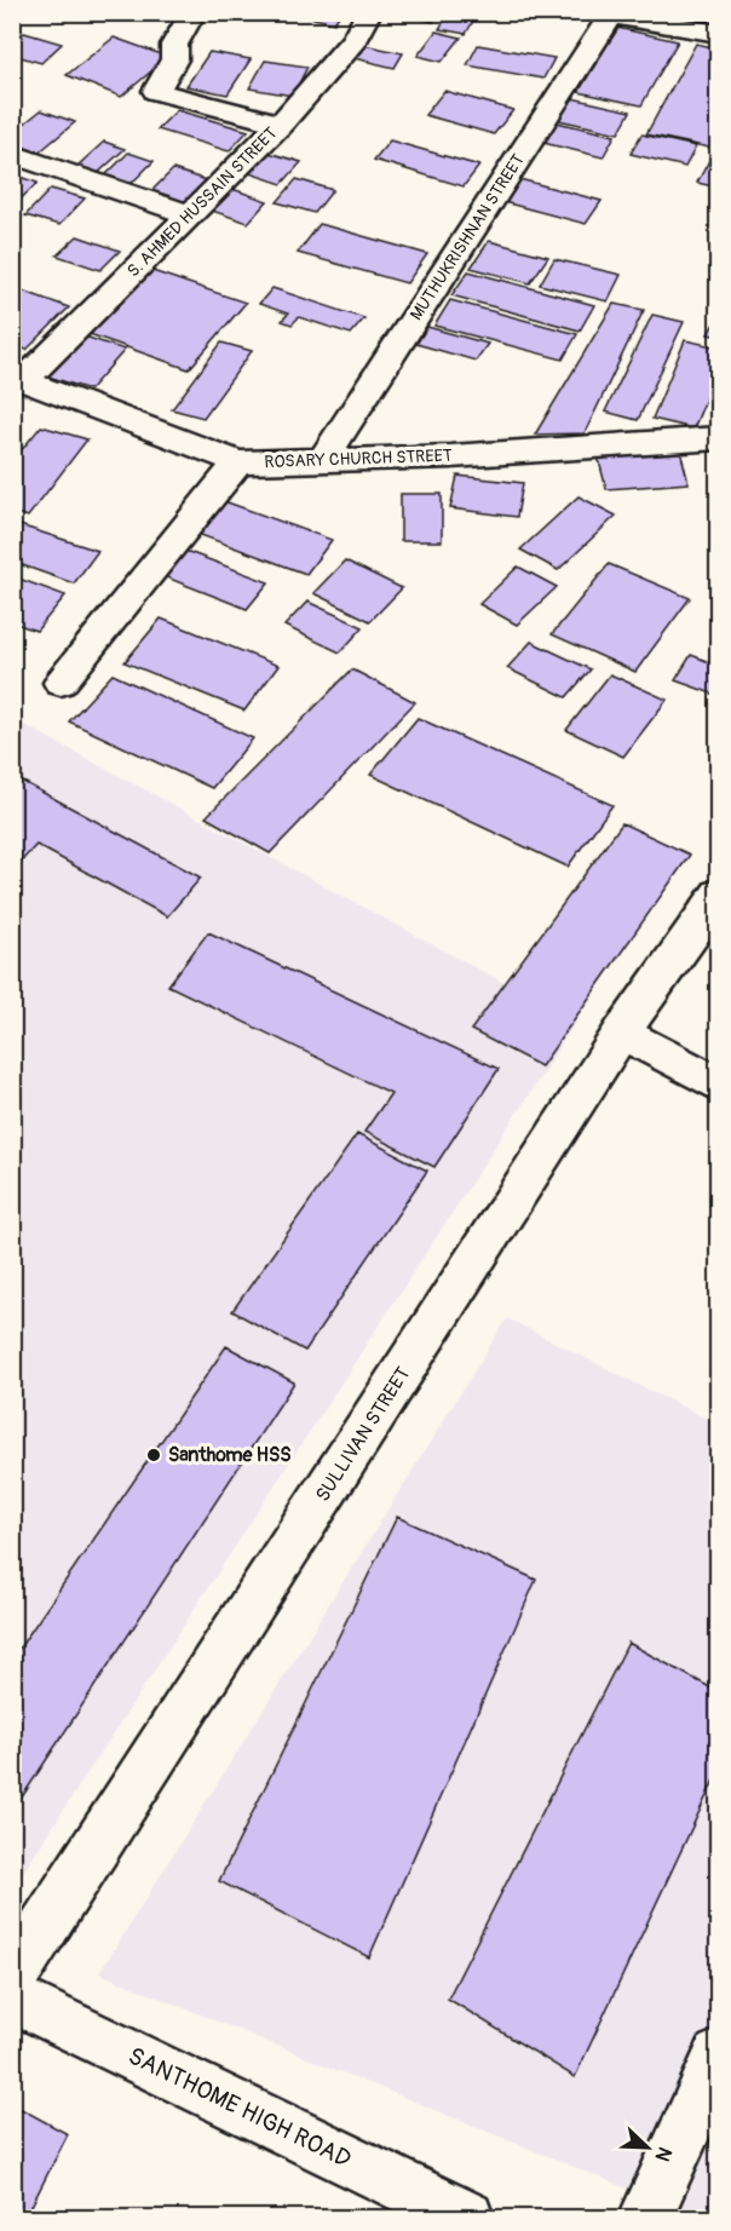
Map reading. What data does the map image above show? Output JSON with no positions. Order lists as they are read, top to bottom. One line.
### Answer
{"streets":{"street":["S. AHMED HUSSAIN STREET","MUTHUKRISHNAN STREET","ROSARY CHURCH STREET","SULLIVAN STREET","SANTHOME HIGH ROAD"]},"crossings":[["S. AHMED HUSSAIN STREET","ROSARY CHURCH STREET"],["MUTHUKRISHNAN STREET","ROSARY CHURCH STREET"]],"places":["Santhome HSS"],"north":"bottom right"}
